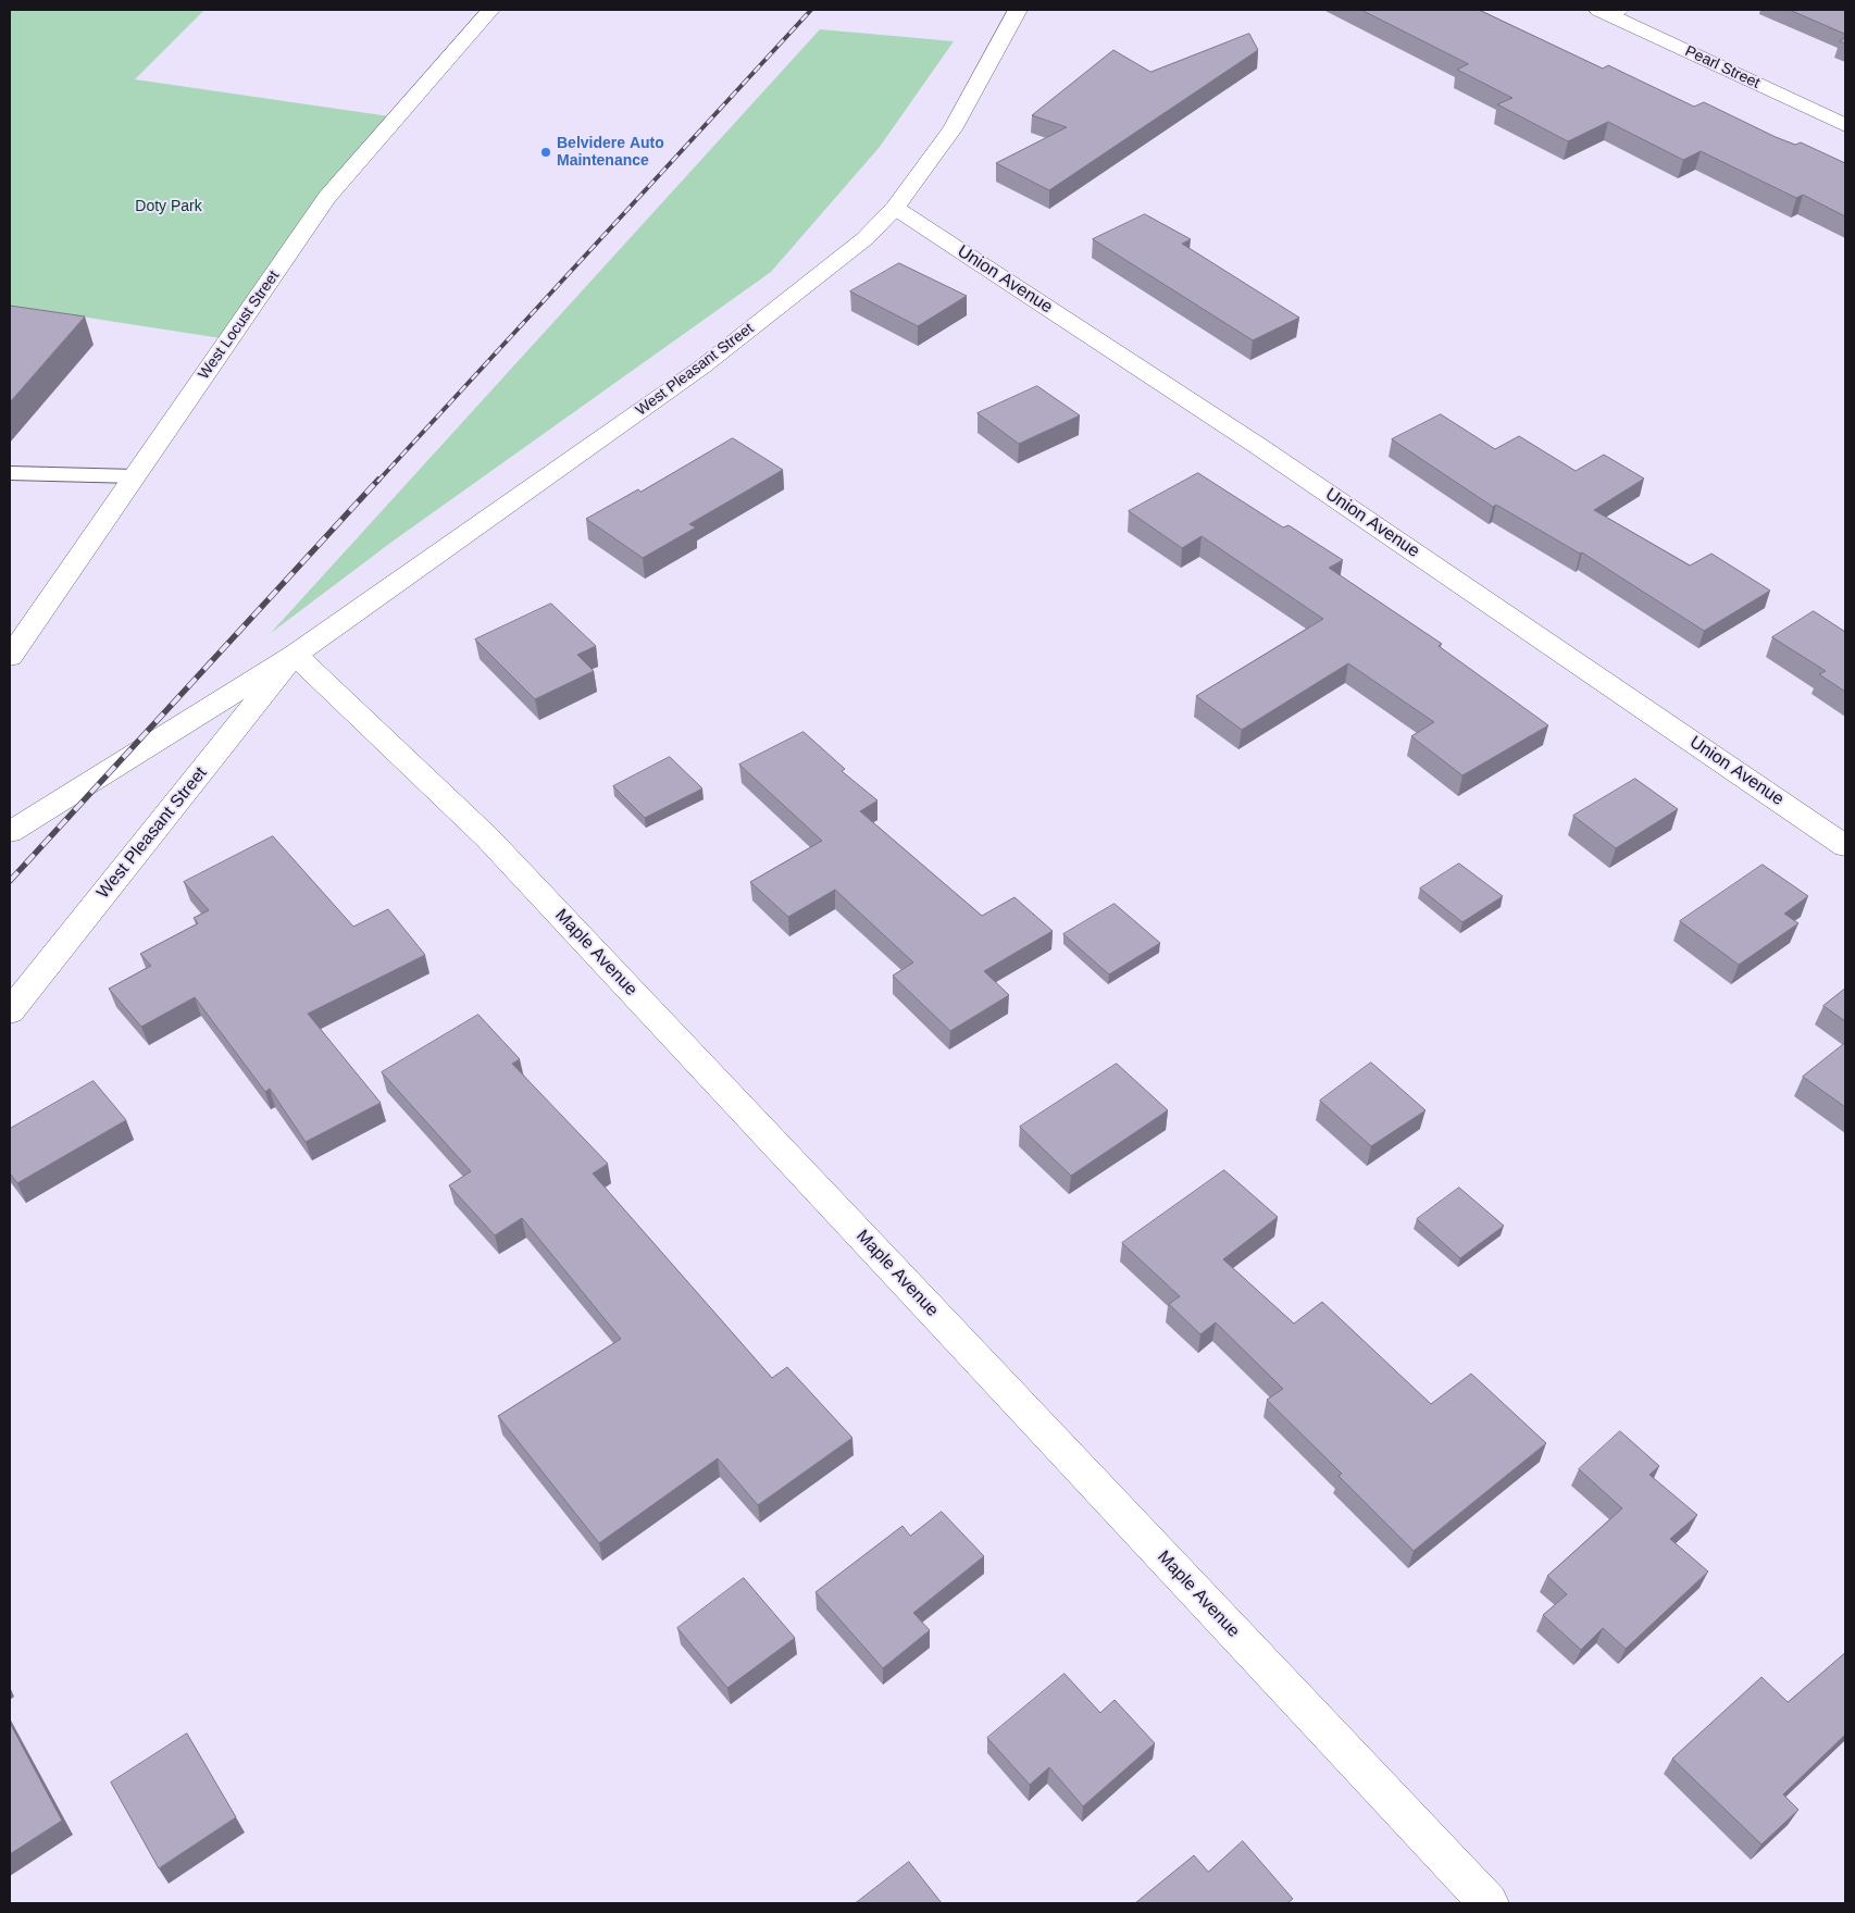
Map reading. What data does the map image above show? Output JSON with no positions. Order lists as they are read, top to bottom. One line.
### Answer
{"streets":{"street":["Pearl Street","Union Avenue","West Locust Street","West Pleasant Street","Maple Avenue"]},"crossings":[["Union Avenue","West Pleasant Street"],["West Pleasant Street","Maple Avenue"]],"parks":["Doty Park"],"places":["Belvidere Auto Maintenance"]}
